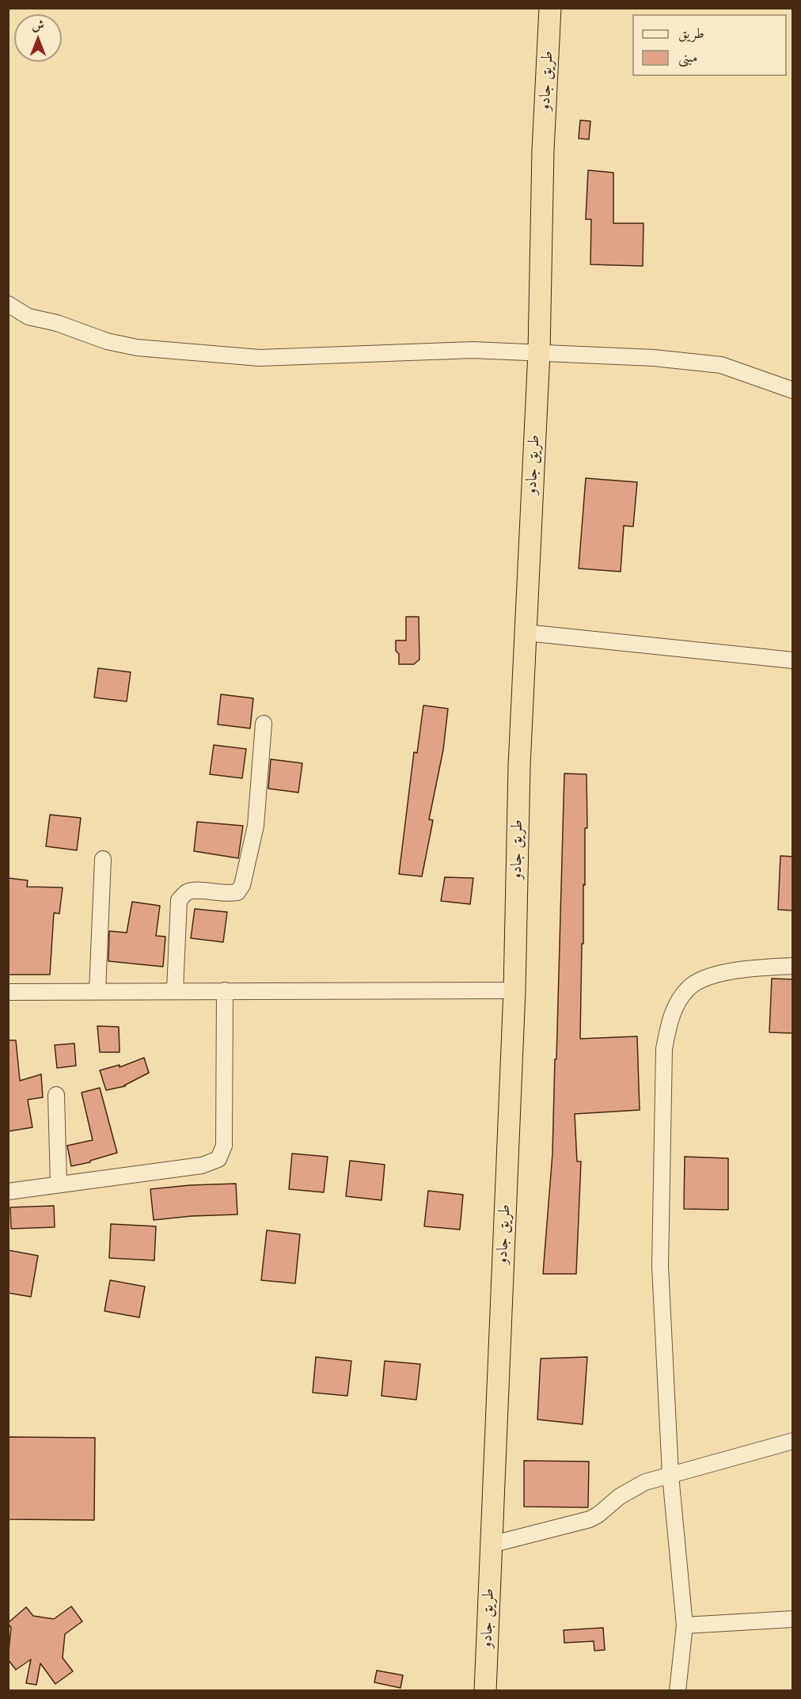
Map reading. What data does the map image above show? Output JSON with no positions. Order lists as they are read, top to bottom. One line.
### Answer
{"streets":{"highway":["طريق جادو"]},"legend":["طريق","مبنى"],"north":"top"}
